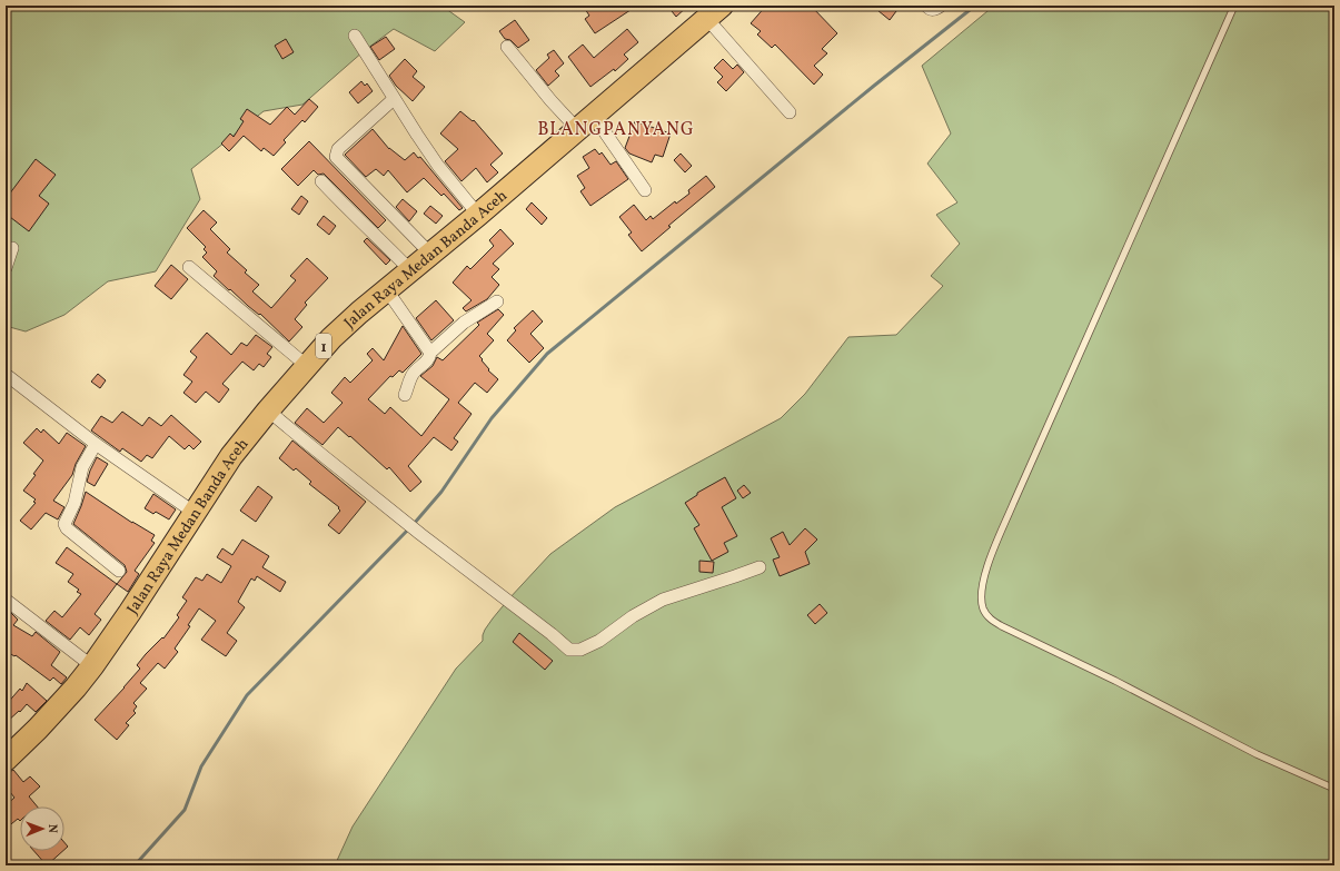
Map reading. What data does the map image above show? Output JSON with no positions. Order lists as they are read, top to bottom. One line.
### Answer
{"streets":{"highway":["Jalan Raya Medan Banda Aceh","1"]},"districts":["BLANGPANYANG"],"north":"right"}
